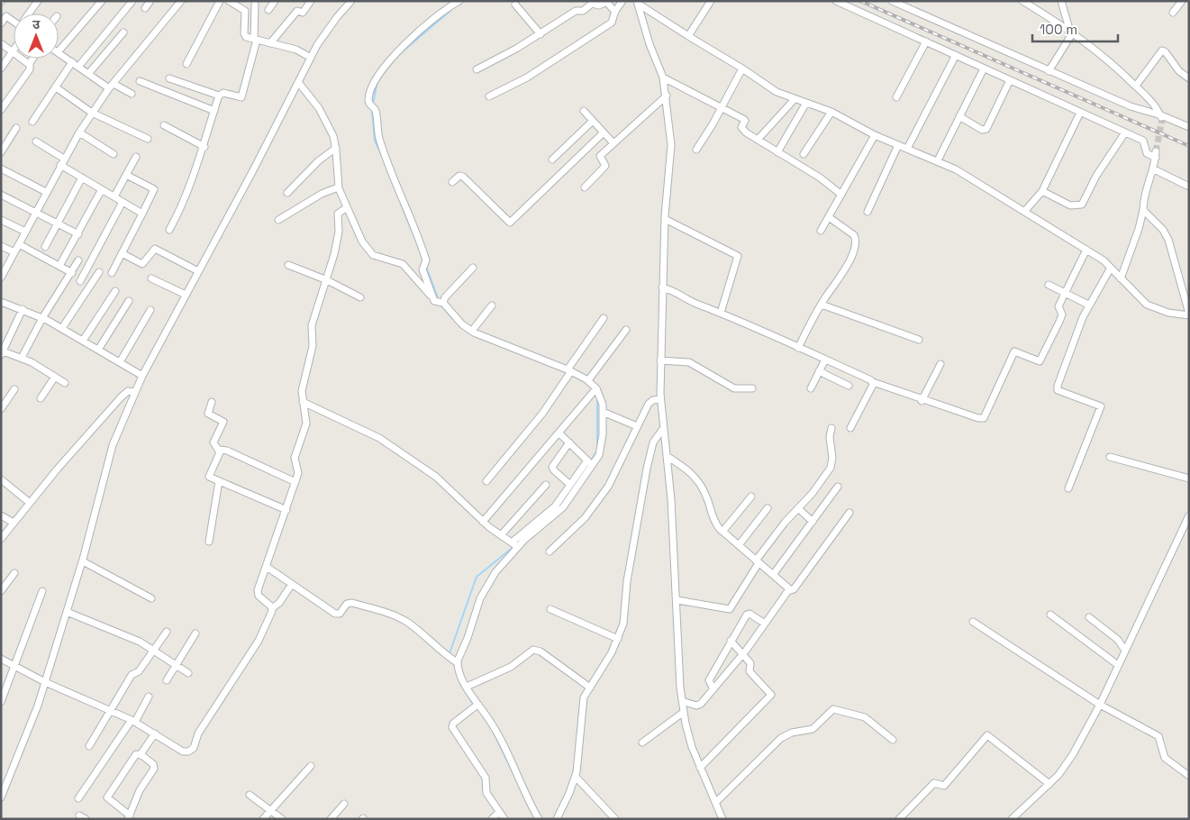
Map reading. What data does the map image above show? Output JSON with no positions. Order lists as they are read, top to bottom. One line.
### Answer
{"scale_bar":"100 m","north":"top"}
